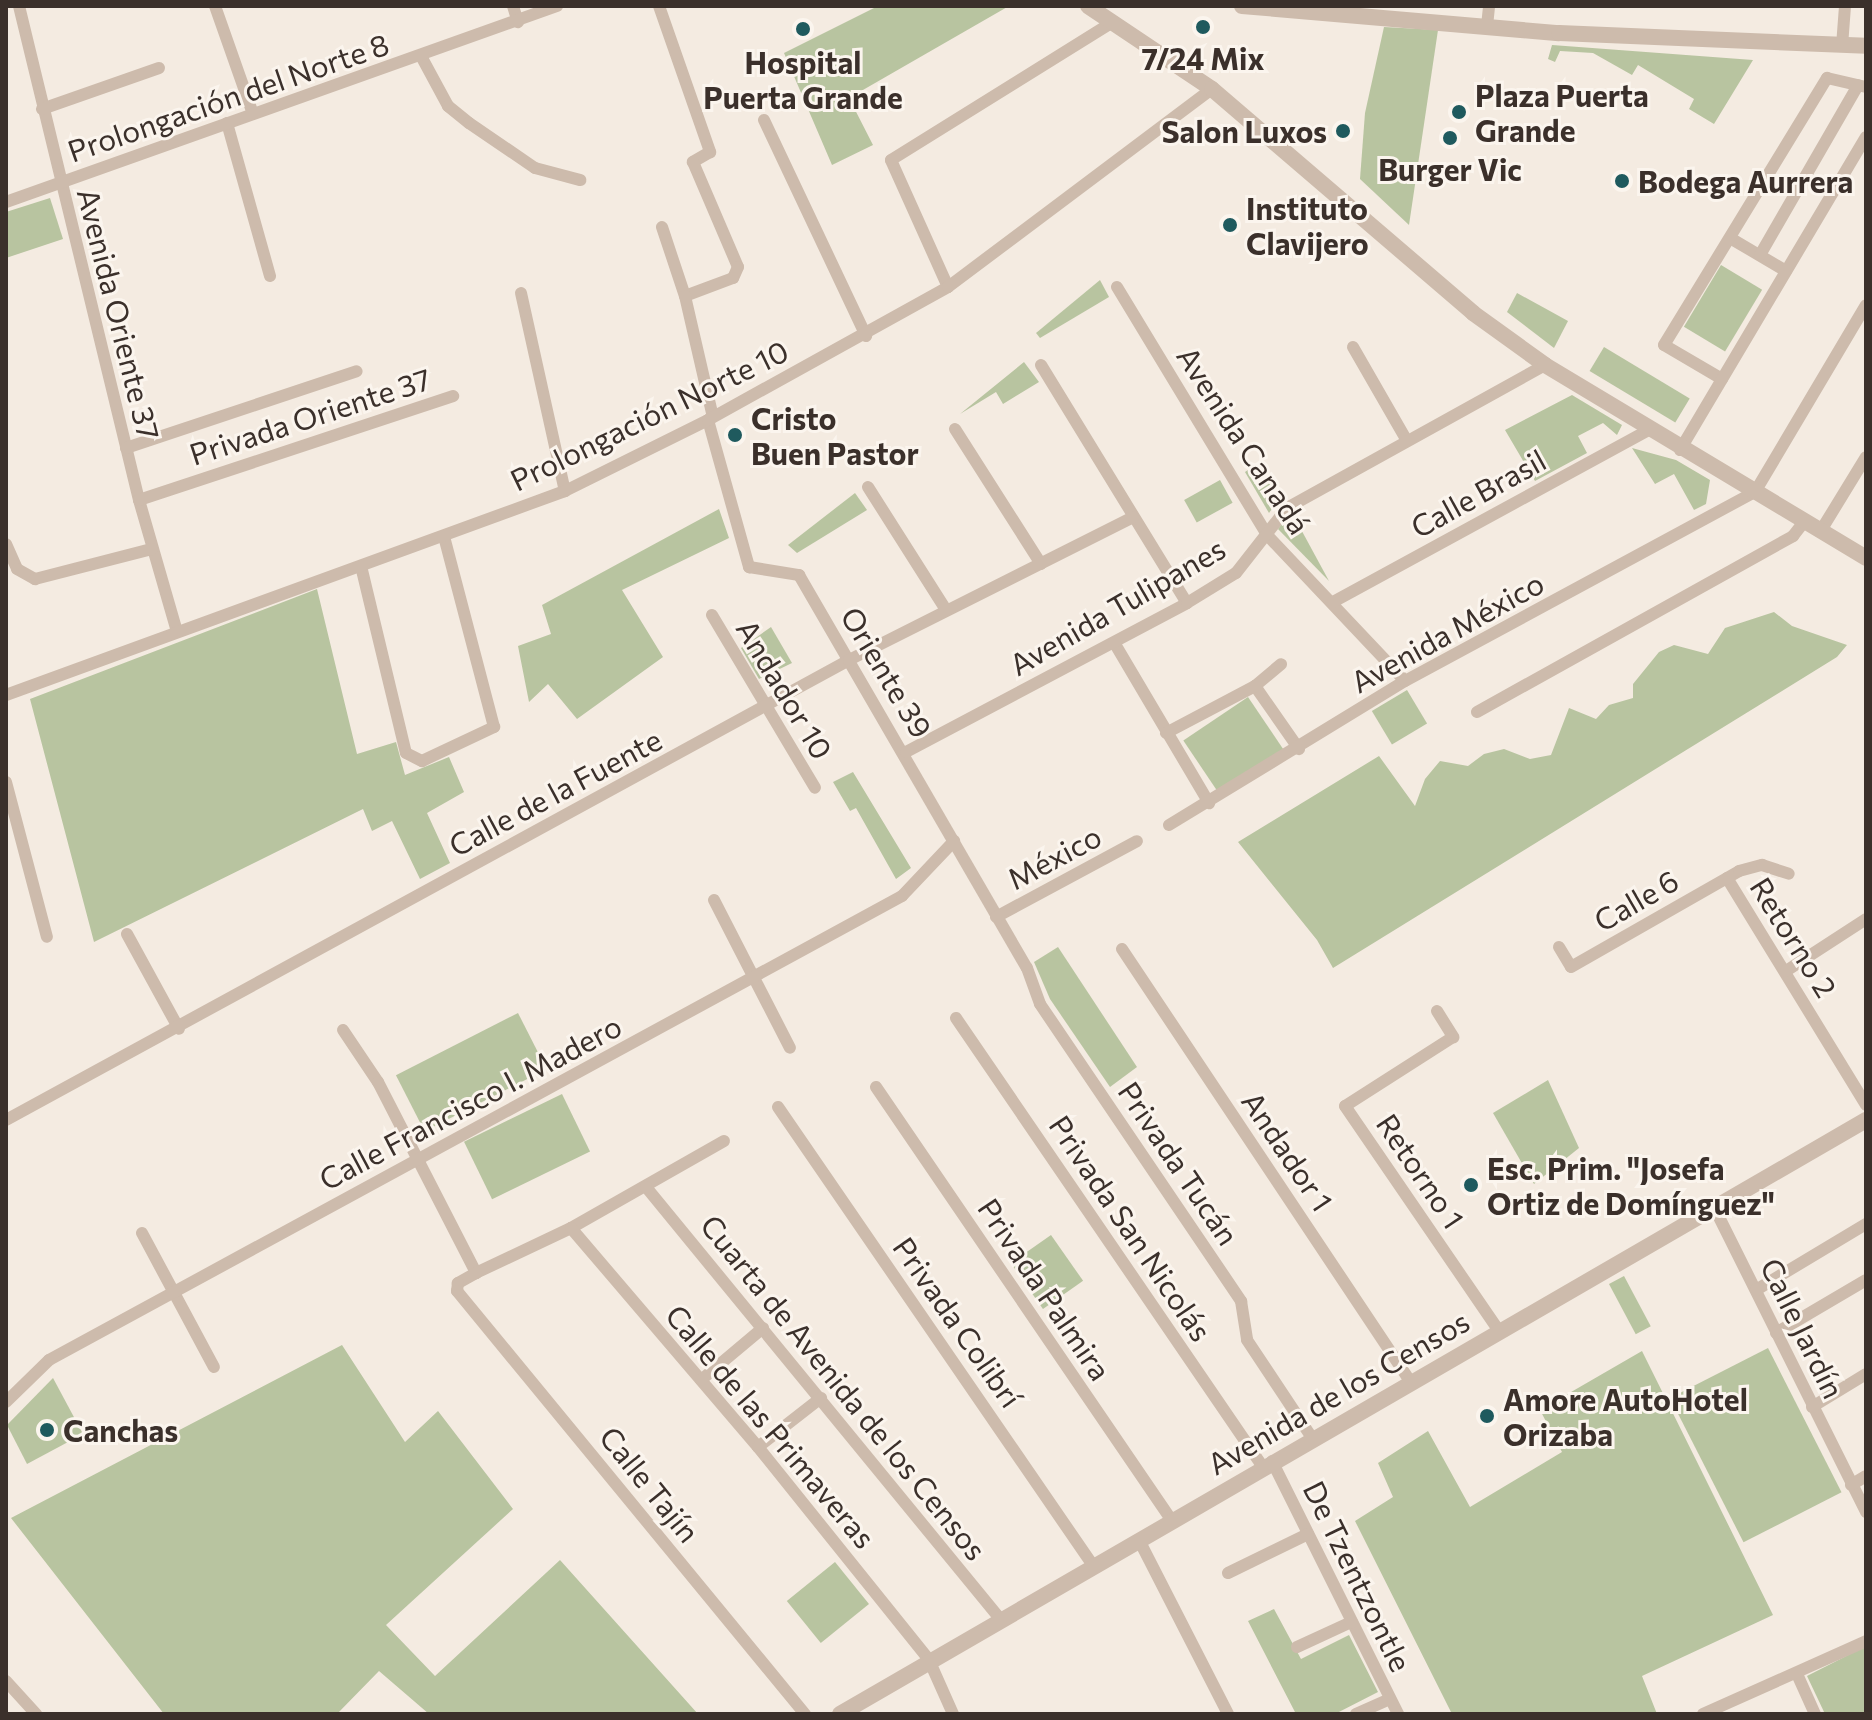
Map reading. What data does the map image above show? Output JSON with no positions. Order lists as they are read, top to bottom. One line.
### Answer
{"streets":{"street":["Prolongación del Norte 8","Avenida Oriente 37","Prolongación Norte 10","Privada Oriente 37","Avenida Canadá","Calle Brasil","Avenida Tulipanes","Avenida México","Oriente 39","Andador 10","Calle de la Fuente","México","Calle 6","Retorno 2","Calle Francisco I. Madero","Andador 1","Privada Tucán","Retorno 1","Privada San Nicolás","Privada Palmira","Privada Colibrí","Calle Jardín","Cuarta de Avenida de los Censos","Avenida de los Censos","Calle de las Primaveras","Calle Tajín","De Tzentzontle"]},"crossings":[["Prolongación del Norte 8","Avenida Oriente 37"],["Avenida Oriente 37","Prolongación Norte 10"],["Avenida Oriente 37","Privada Oriente 37"],["Prolongación Norte 10","Oriente 39"],["Avenida Canadá","Calle Brasil"],["Avenida Canadá","Avenida Tulipanes"],["Avenida Canadá","Avenida México"],["Avenida Tulipanes","Oriente 39"],["Oriente 39","Calle de la Fuente"],["Oriente 39","México"],["Oriente 39","Calle Francisco I. Madero"],["Oriente 39","Privada Tucán"],["Andador 10","Calle de la Fuente"],["México","Privada Tucán"],["Calle 6","Retorno 2"],["Andador 1","Avenida de los Censos"],["Privada Tucán","Avenida de los Censos"],["Retorno 1","Avenida de los Censos"],["Privada San Nicolás","Avenida de los Censos"],["Privada San Nicolás","De Tzentzontle"],["Privada Palmira","Avenida de los Censos"],["Privada Colibrí","Avenida de los Censos"],["Calle Jardín","Avenida de los Censos"],["Cuarta de Avenida de los Censos","Avenida de los Censos"],["Avenida de los Censos","Calle de las Primaveras"],["Avenida de los Censos","De Tzentzontle"]],"places":["7/24 Mix","Hospital Puerta Grande","Plaza Puerta Grande","Salon Luxos","Burger Vic","Bodega Aurrera","Instituto Clavijero","Cristo Buen Pastor","Esc. Prim. \"Josefa Ortiz de Domínguez\"","Amore AutoHotel Orizaba","Canchas"]}
